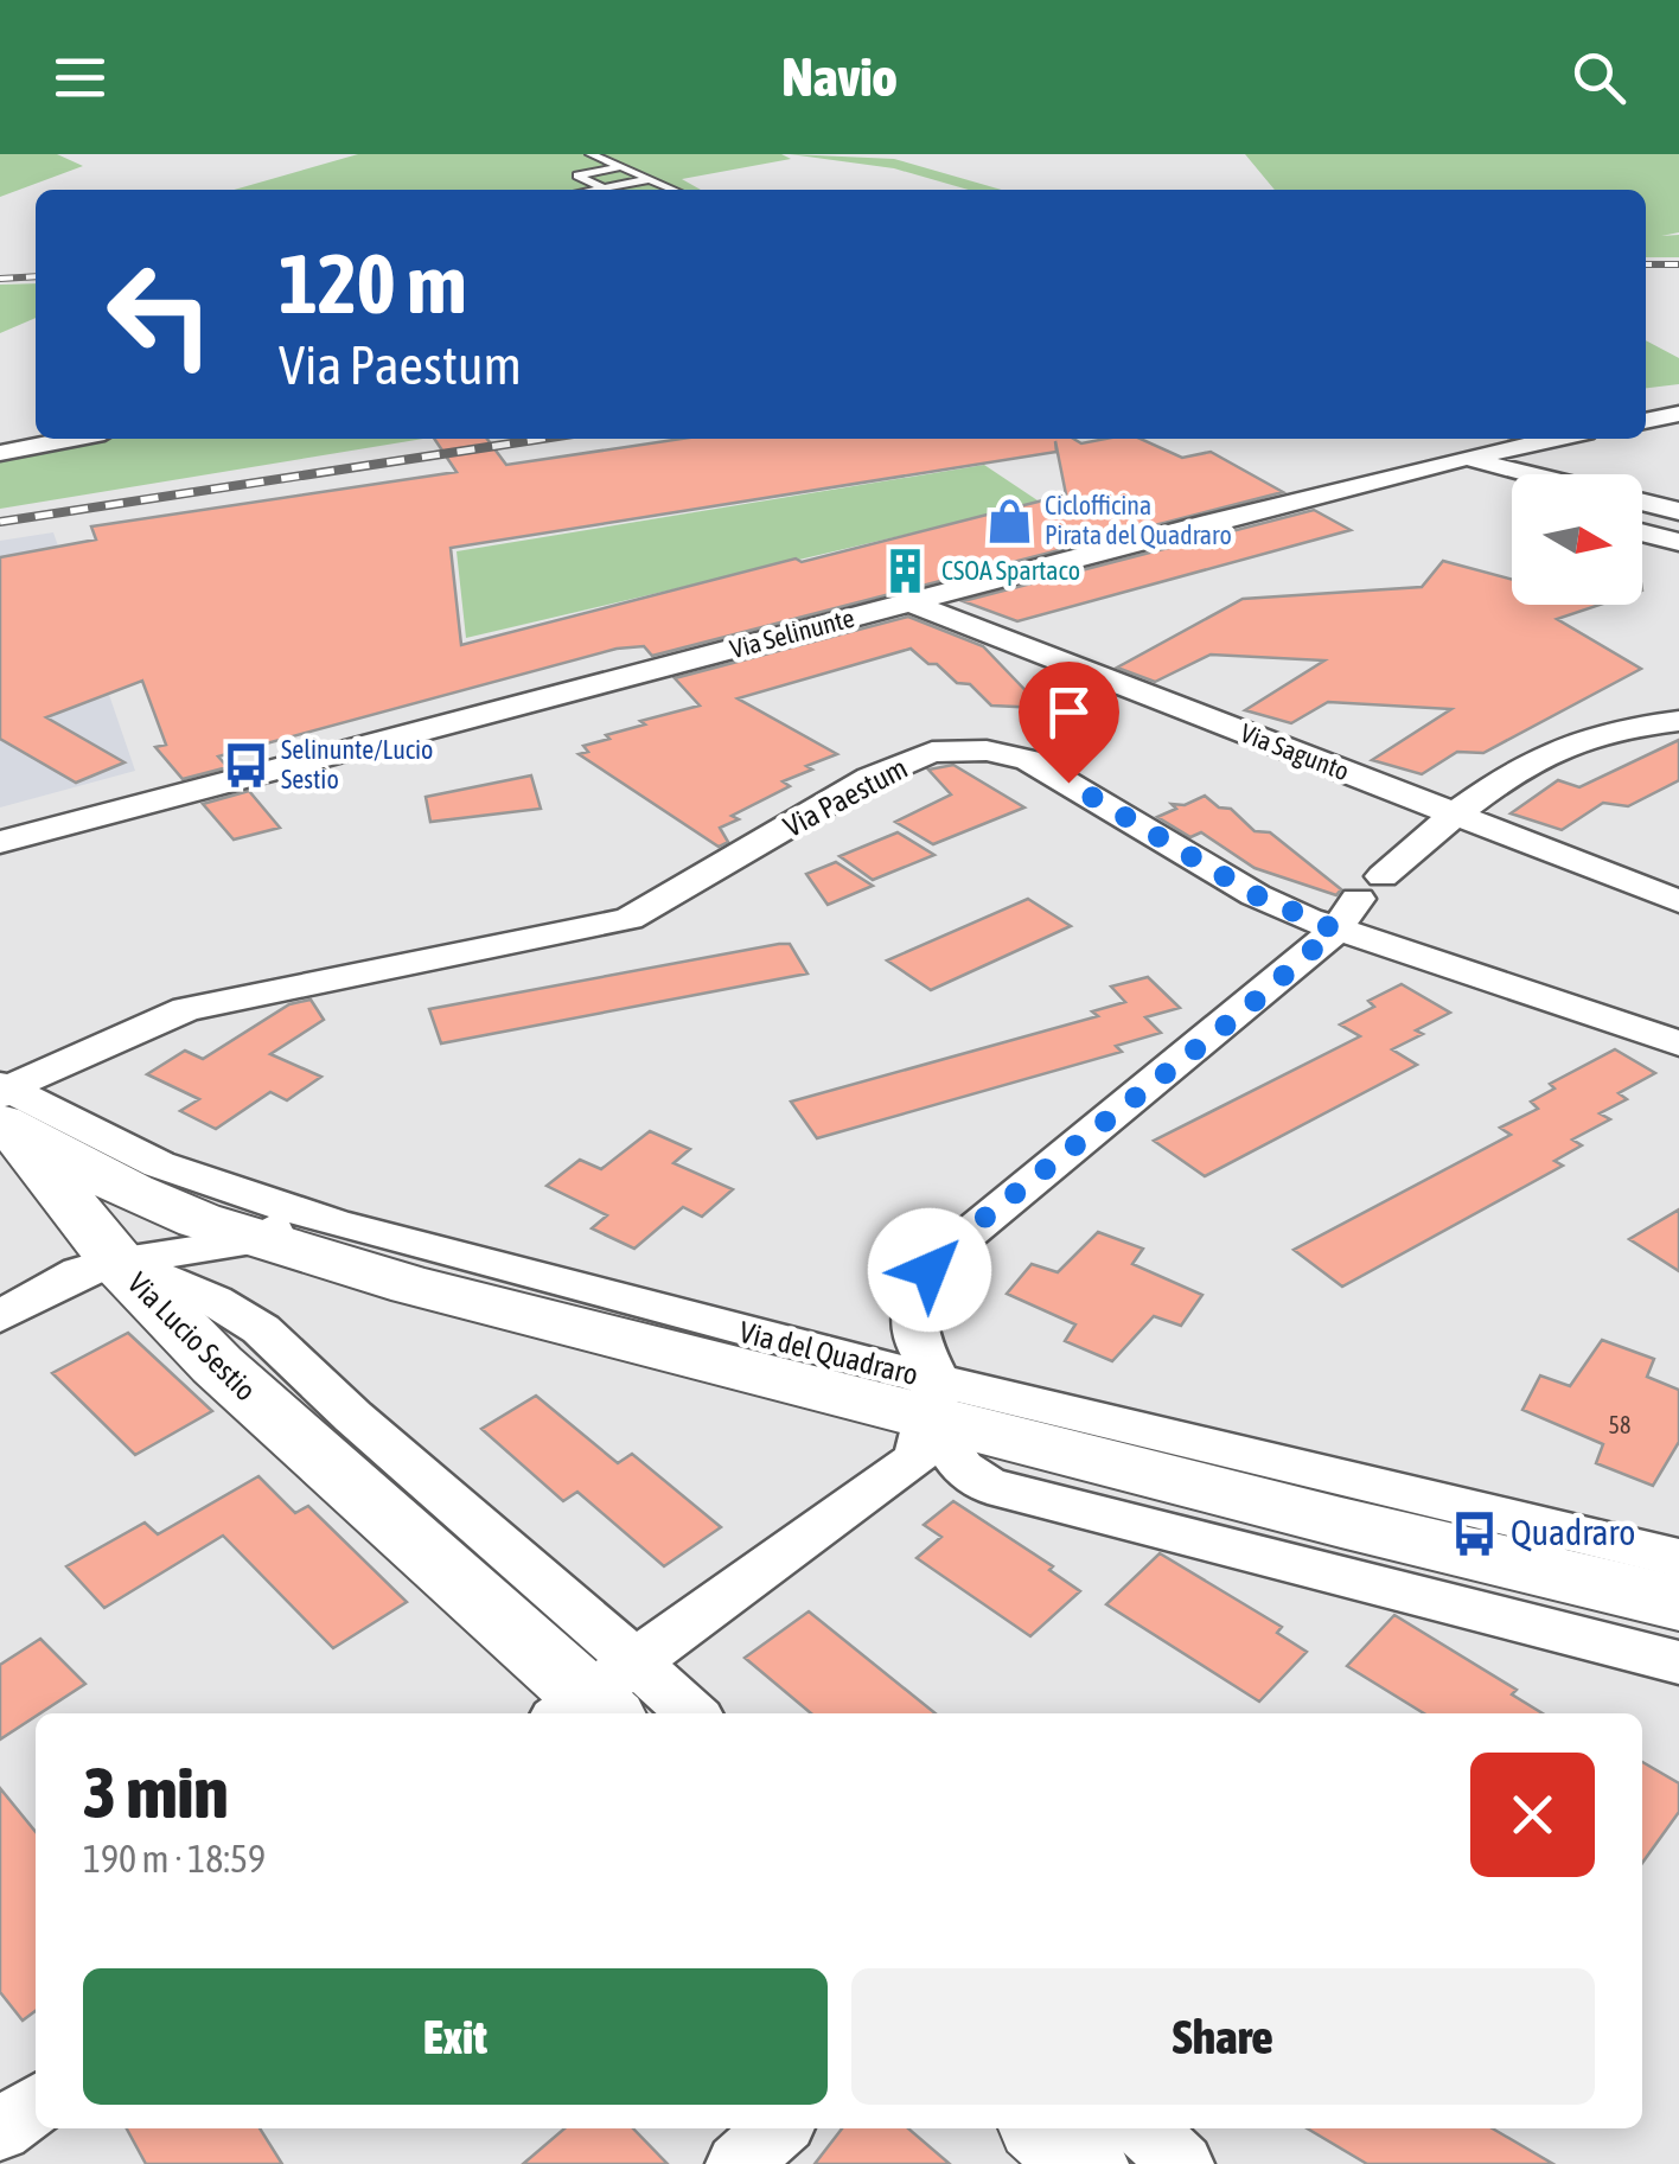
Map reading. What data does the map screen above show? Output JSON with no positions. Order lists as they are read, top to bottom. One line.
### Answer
{"streets":{"main road":["Via Lucio Sestio","Via del Quadraro"],"street":["Via Selinunte","Via Sagunto","Via Paestum"]},"crossings":[["Via Selinunte","Via Sagunto"],["Via Paestum","Via del Quadraro"],["Via Lucio Sestio","Via del Quadraro"]],"places":{"shop":["Ciclofficina Pirata del Quadraro"],"building":["CSOA Spartaco"],"bus stop":["Selinunte/Lucio Sestio","Quadraro"]},"house_numbers":["58"],"north":"right","page":{"header":"Navio","turn":["120 m","Via Paestum"],"heading":["3 min","190 m · 18:59"],"buttons":["Exit","Share"]}}
